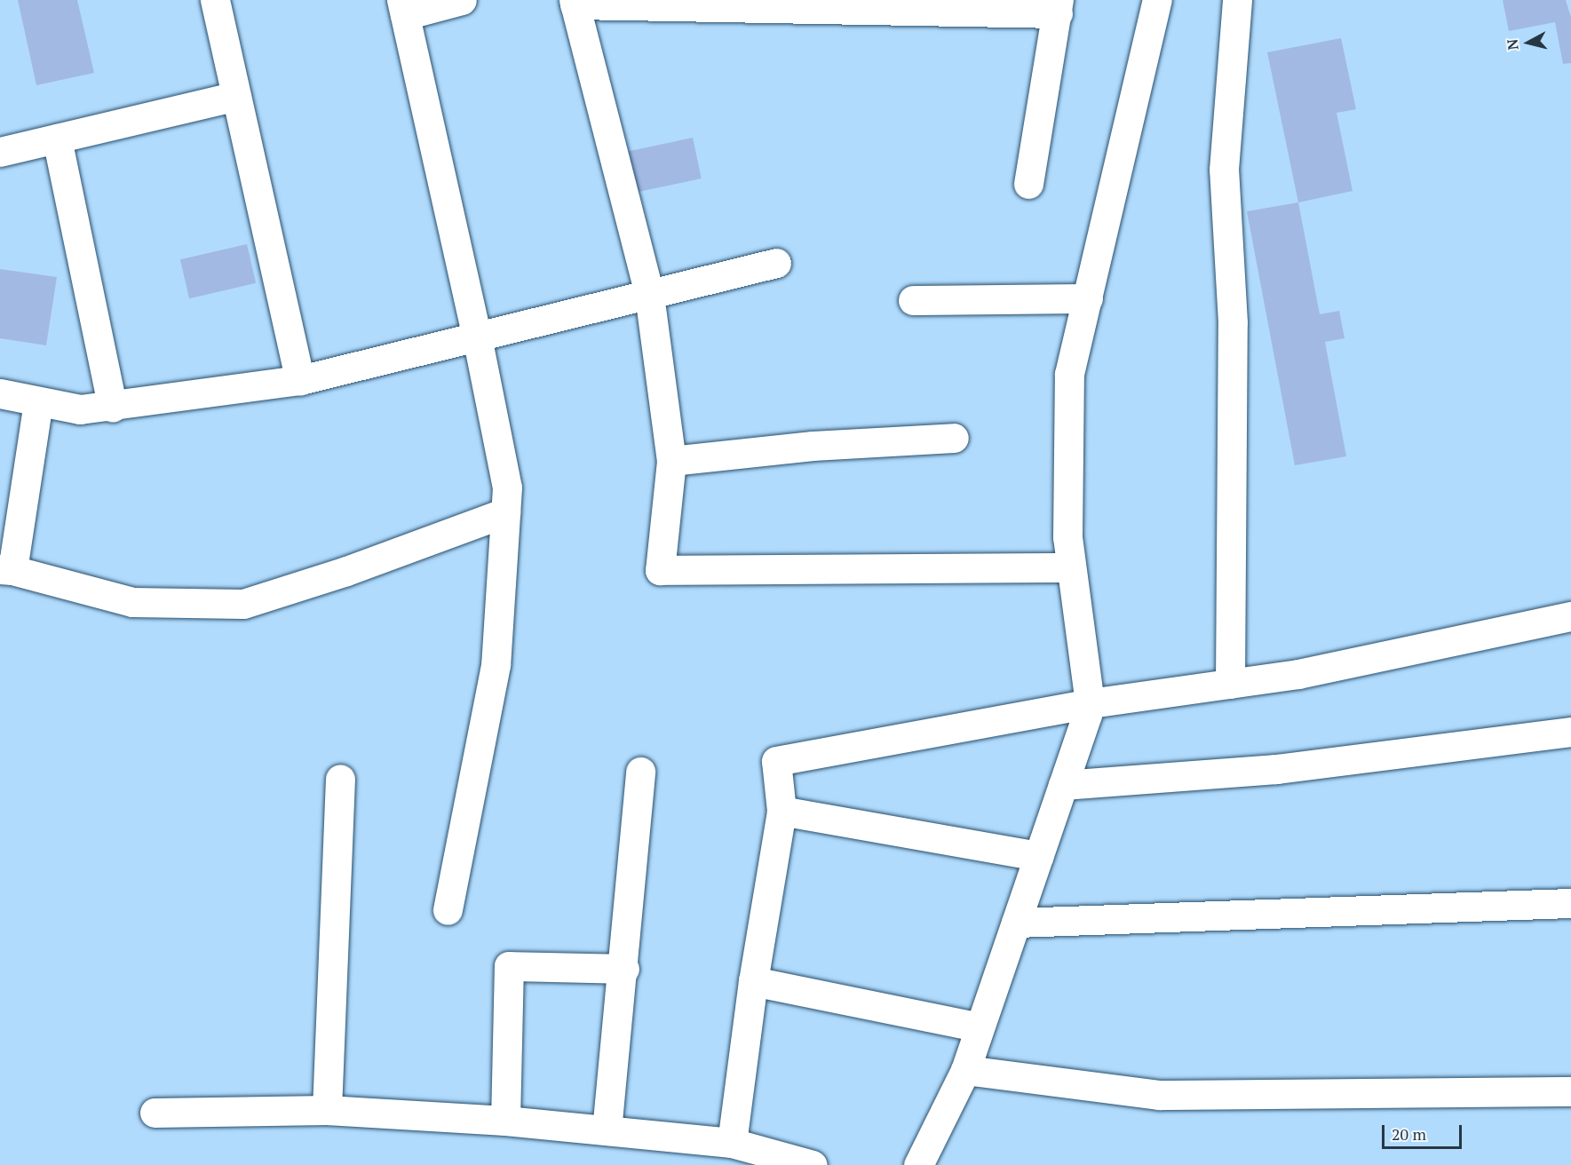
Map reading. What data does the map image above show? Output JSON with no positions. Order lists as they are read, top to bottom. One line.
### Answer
{"scale_bar":"20 m","north":"left"}
